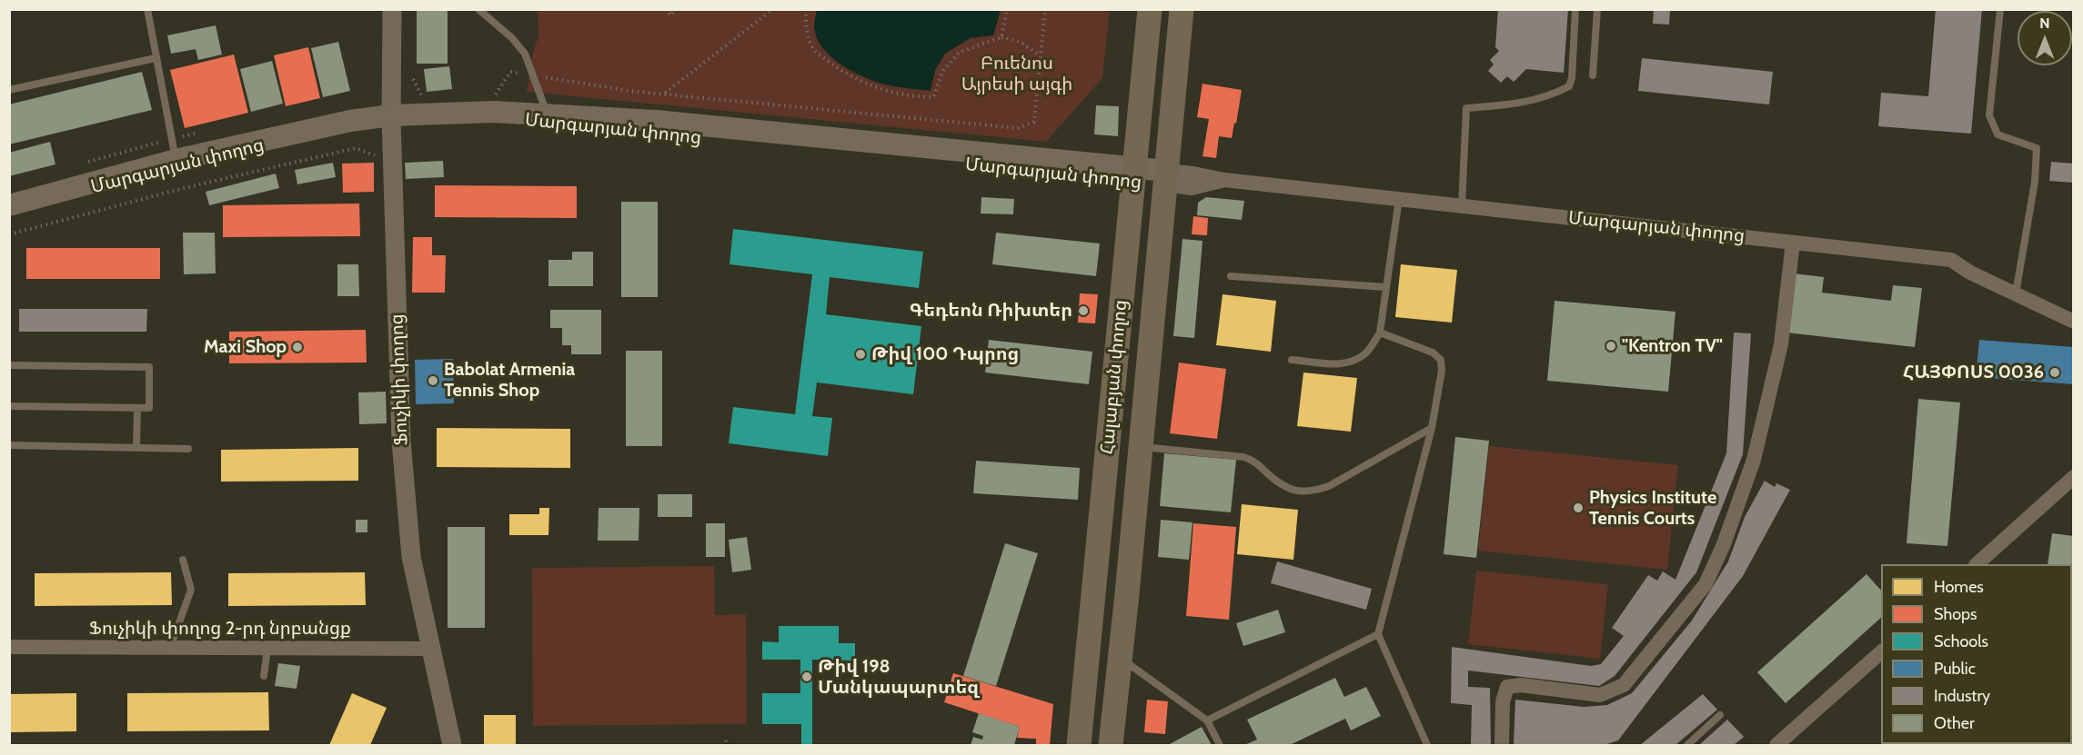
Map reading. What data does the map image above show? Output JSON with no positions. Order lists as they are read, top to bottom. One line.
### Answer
{"streets":{"main road":["Մարգարյան փողոց","Հալաբյան փողոց"],"street":["Ֆուչիկի փողոց","Ֆուչիկի փողոց 2-րդ նրբանցք"]},"crossings":[["Մարգարյան փողոց","Հալաբյան փողոց"],["Մարգարյան փողոց","Ֆուչիկի փողոց"],["Ֆուչիկի փողոց","Ֆուչիկի փողոց 2-րդ նրբանցք"]],"parks":["Բուենոս Այրեսի այգի"],"places":["Գեդեոն Ռիխտեր","\"Kentron TV\"","Maxi Shop","Թիվ 100 Դպրոց","ՀԱՅՓՈՍՏ 0036","Babolat Armenia Tennis Shop","Physics Institute Tennis Courts","Թիվ 198 Մանկապարտեզ"],"legend":["Homes","Shops","Schools","Public","Industry","Other"],"north":"top"}
